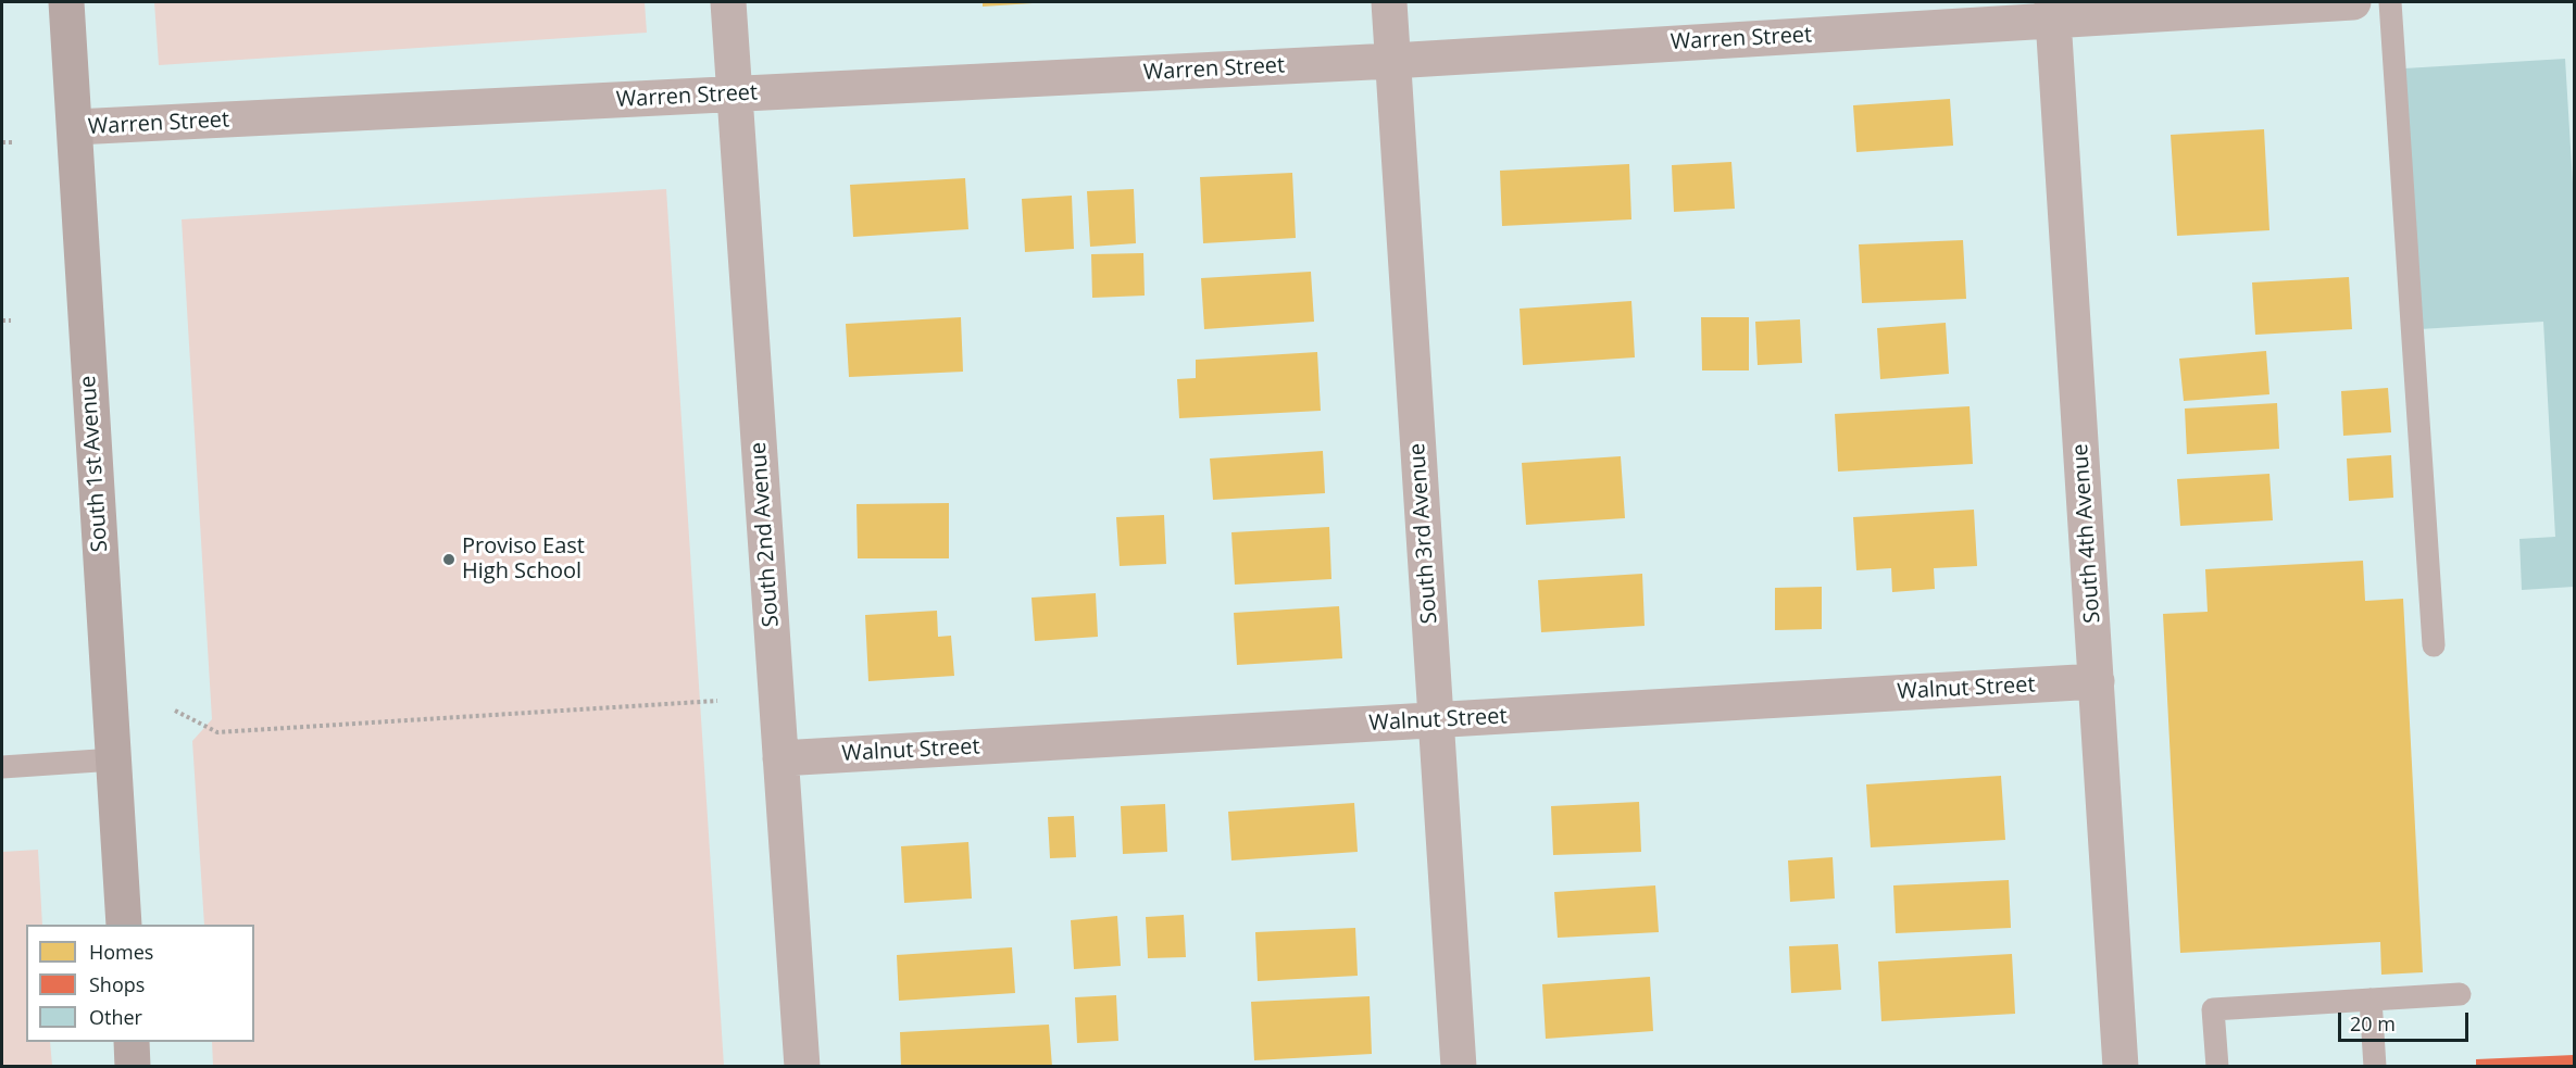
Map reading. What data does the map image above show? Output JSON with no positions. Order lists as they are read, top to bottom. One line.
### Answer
{"streets":{"main road":["South 1st Avenue"],"street":["Warren Street","South 3rd Avenue","South 4th Avenue","South 2nd Avenue","Walnut Street"]},"crossings":[["Warren Street","South 1st Avenue"],["Warren Street","South 3rd Avenue"],["Warren Street","South 4th Avenue"],["Warren Street","South 2nd Avenue"],["South 3rd Avenue","Walnut Street"],["South 4th Avenue","Walnut Street"],["South 2nd Avenue","Walnut Street"]],"places":["Proviso East High School"],"legend":["Homes","Shops","Other"],"scale_bar":"20 m"}
